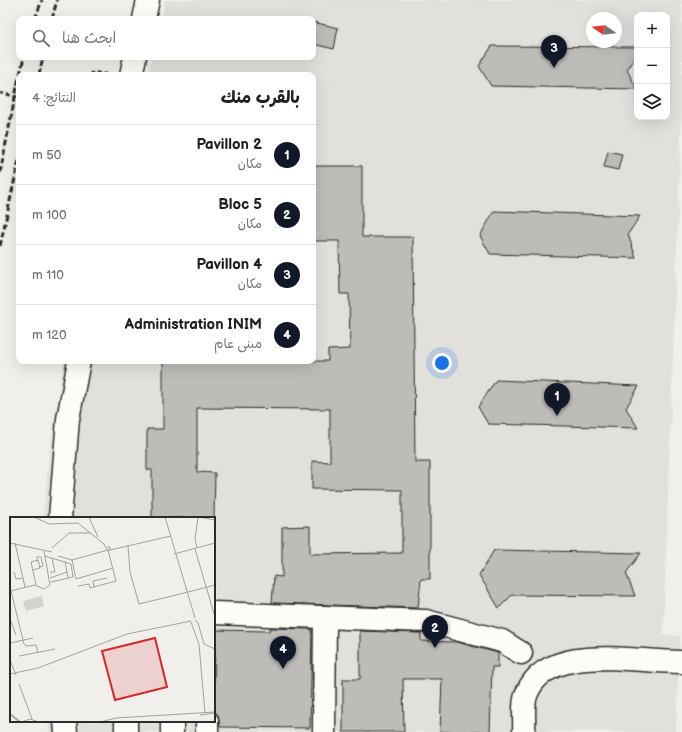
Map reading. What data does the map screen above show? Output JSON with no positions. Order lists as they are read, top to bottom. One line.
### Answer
{"north":"left","page":{"map_buttons":["+","−"],"search":"ابحث هنا","pins":["3","1","2","4"],"heading":["بالقرب منك","النتائج: 4"],"list":[{"mark":"1","name":"Pavillon 2","note":"مكان","value":"50 m"},{"mark":"2","name":"Bloc 5","note":"مكان","value":"100 m"},{"mark":"3","name":"Pavillon 4","note":"مكان","value":"110 m"},{"mark":"4","name":"Administration INIM","note":"مبنى عام","value":"120 m"}]}}
